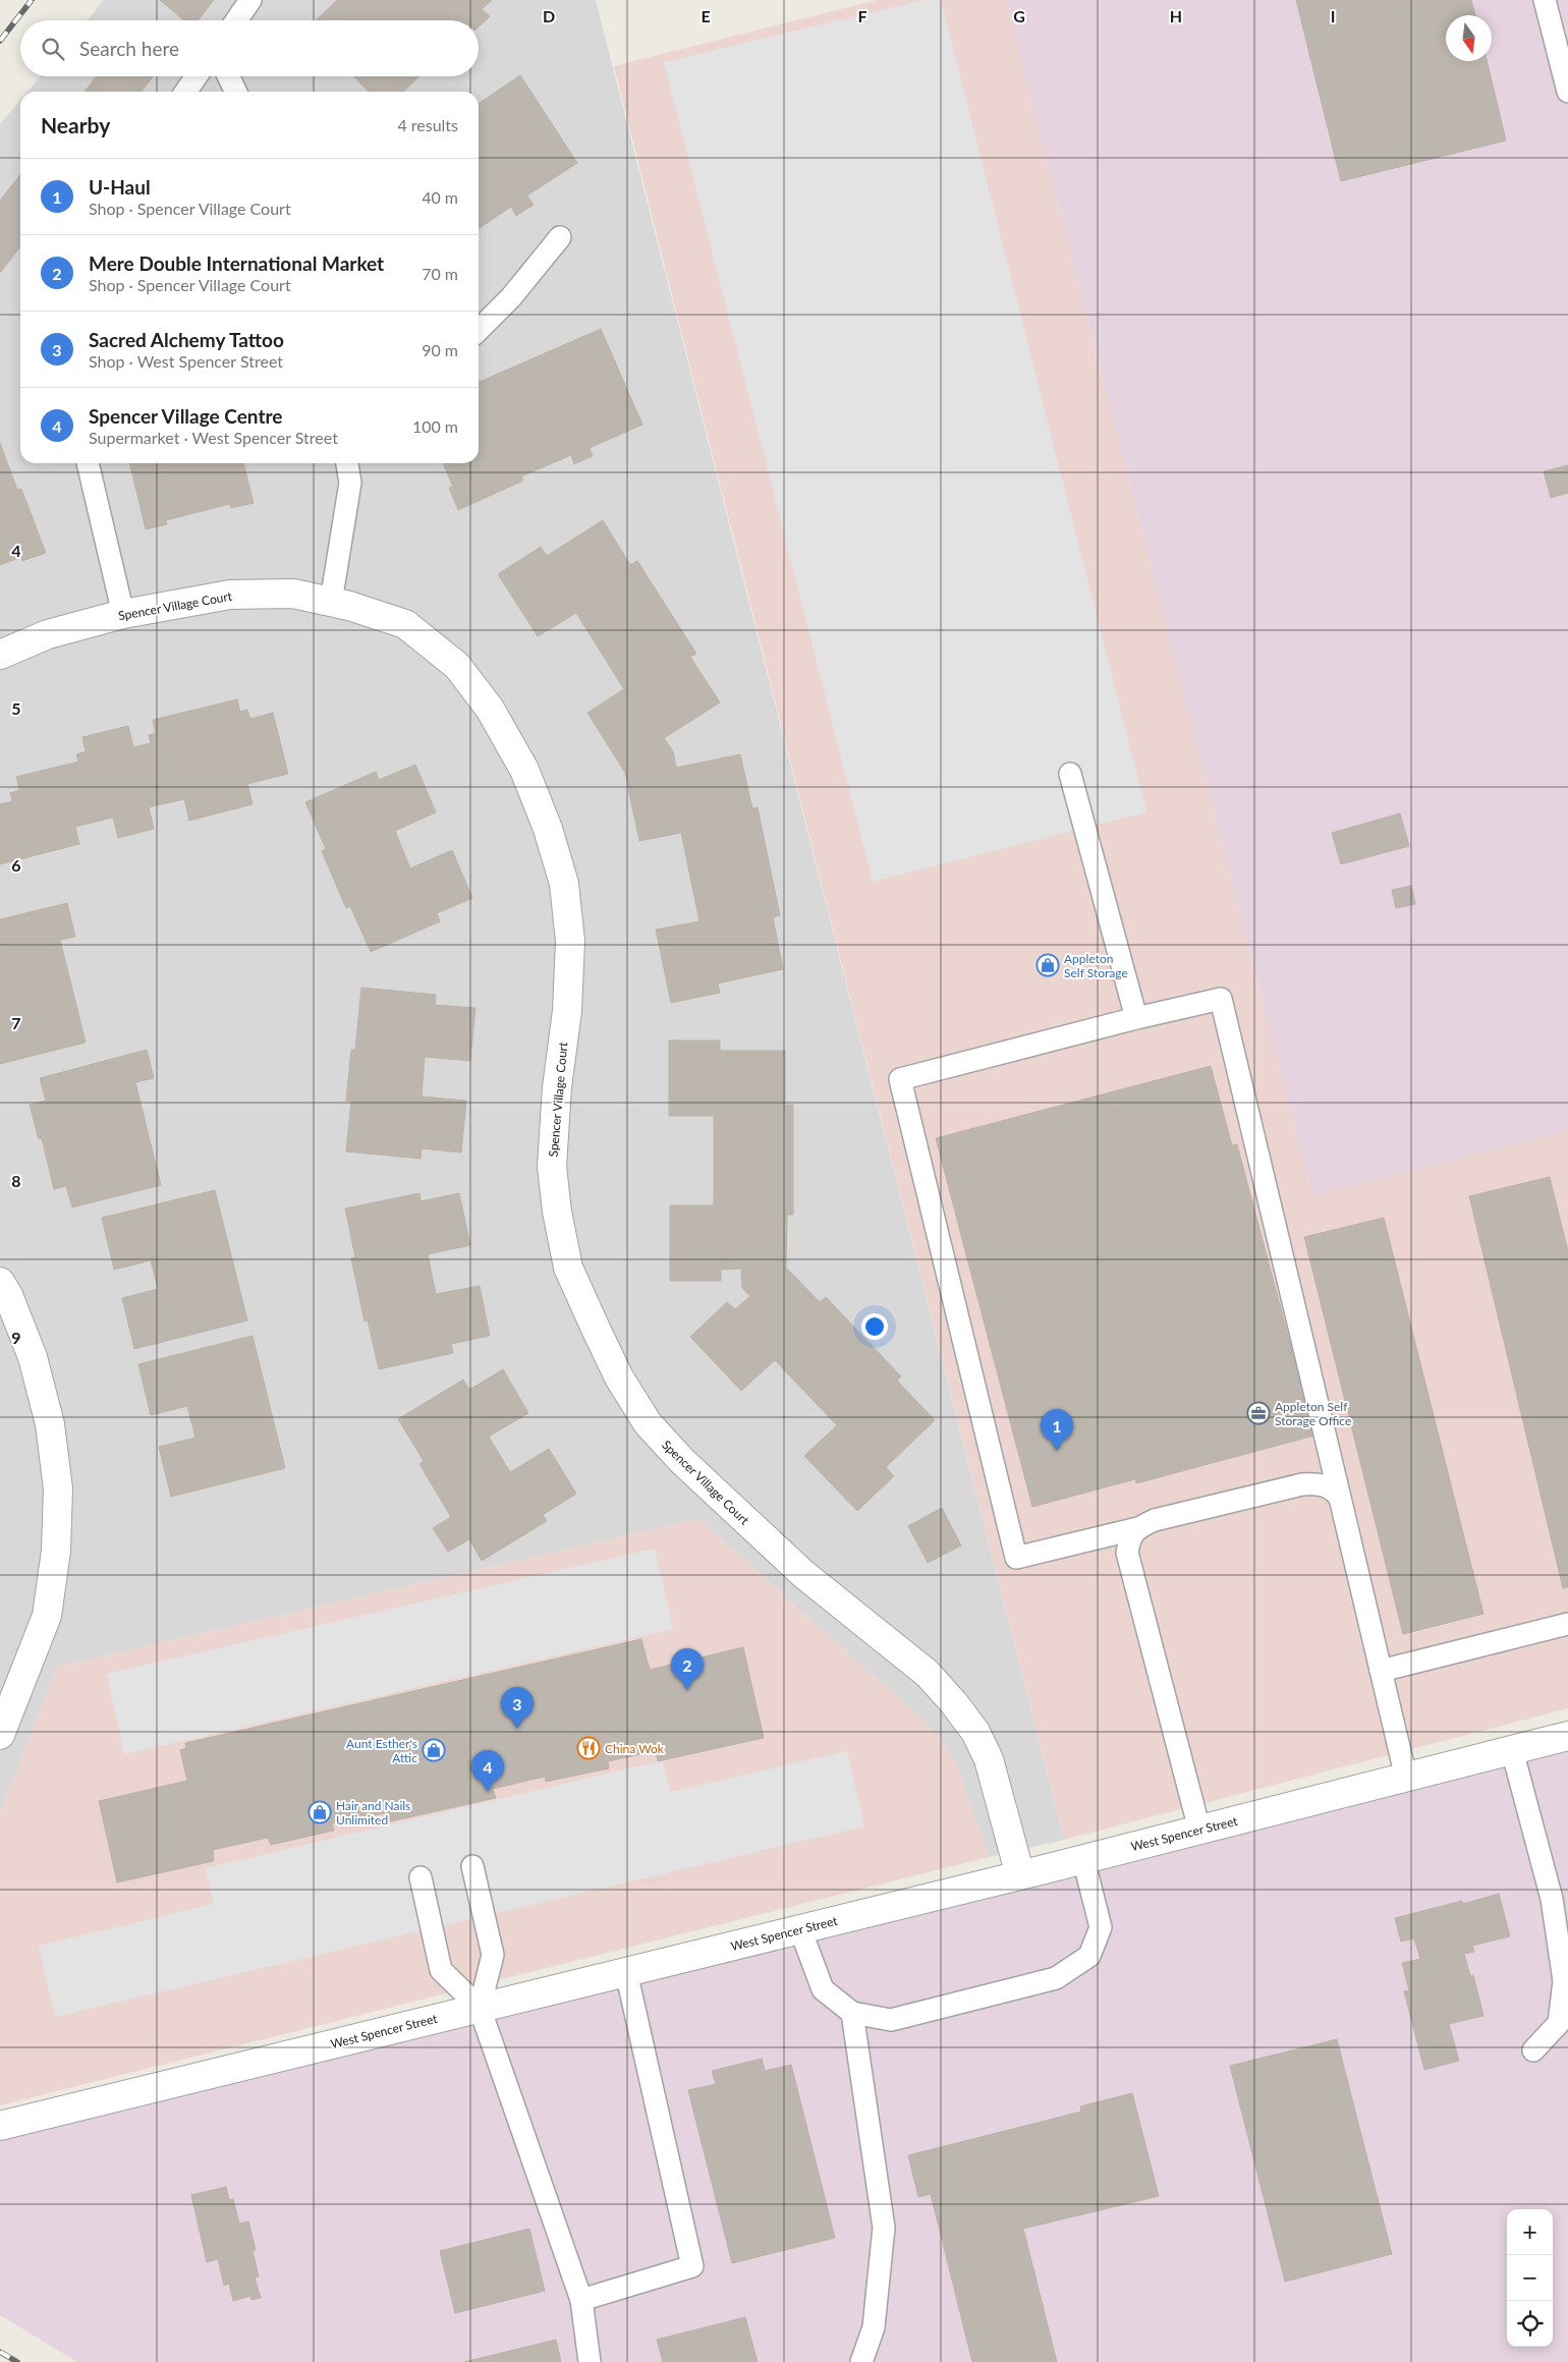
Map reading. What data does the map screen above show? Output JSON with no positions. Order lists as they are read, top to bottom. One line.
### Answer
{"streets":{"street":["Spencer Village Court","West Spencer Street"]},"crossings":[["Spencer Village Court","West Spencer Street"]],"places":{"shop":["Appleton Self Storage","Aunt Esther's Attic","Hair and Nails Unlimited"],"office":["Appleton Self Storage Office"],"restaurant":["China Wok"]},"north":"bottom","page":{"search":"Search here","heading":["Nearby","4 results"],"list":[{"mark":"1","name":"U-Haul","note":"Shop · Spencer Village Court","value":"40 m"},{"mark":"2","name":"Mere Double International Market","note":"Shop · Spencer Village Court","value":"70 m"},{"mark":"3","name":"Sacred Alchemy Tattoo","note":"Shop · West Spencer Street","value":"90 m"},{"mark":"4","name":"Spencer Village Centre","note":"Supermarket · West Spencer Street","value":"100 m"}],"pins":["1","2","3","4"],"map_buttons":["+","−"]},"grid":{"columns":["D","E","F","G","H","I"],"rows":["4","5","6","7","8","9"]}}
